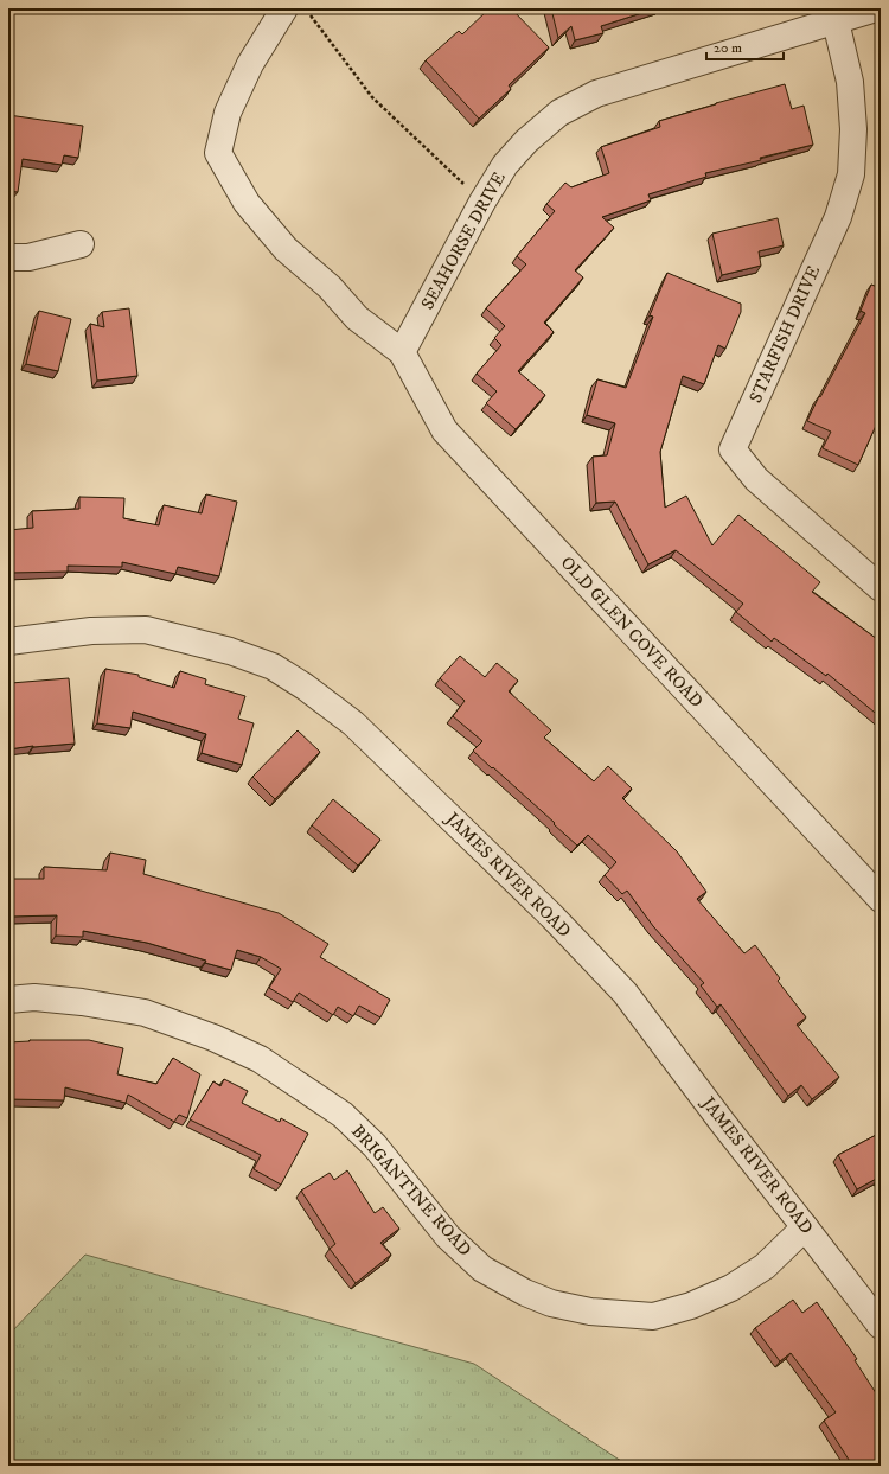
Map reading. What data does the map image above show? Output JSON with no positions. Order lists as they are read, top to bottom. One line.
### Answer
{"streets":{"street":["SEAHORSE DRIVE","STARFISH DRIVE","OLD GLEN COVE ROAD","JAMES RIVER ROAD","BRIGANTINE ROAD"]},"crossings":[["SEAHORSE DRIVE","STARFISH DRIVE"],["SEAHORSE DRIVE","OLD GLEN COVE ROAD"],["JAMES RIVER ROAD","BRIGANTINE ROAD"]],"scale_bar":"20 m"}
